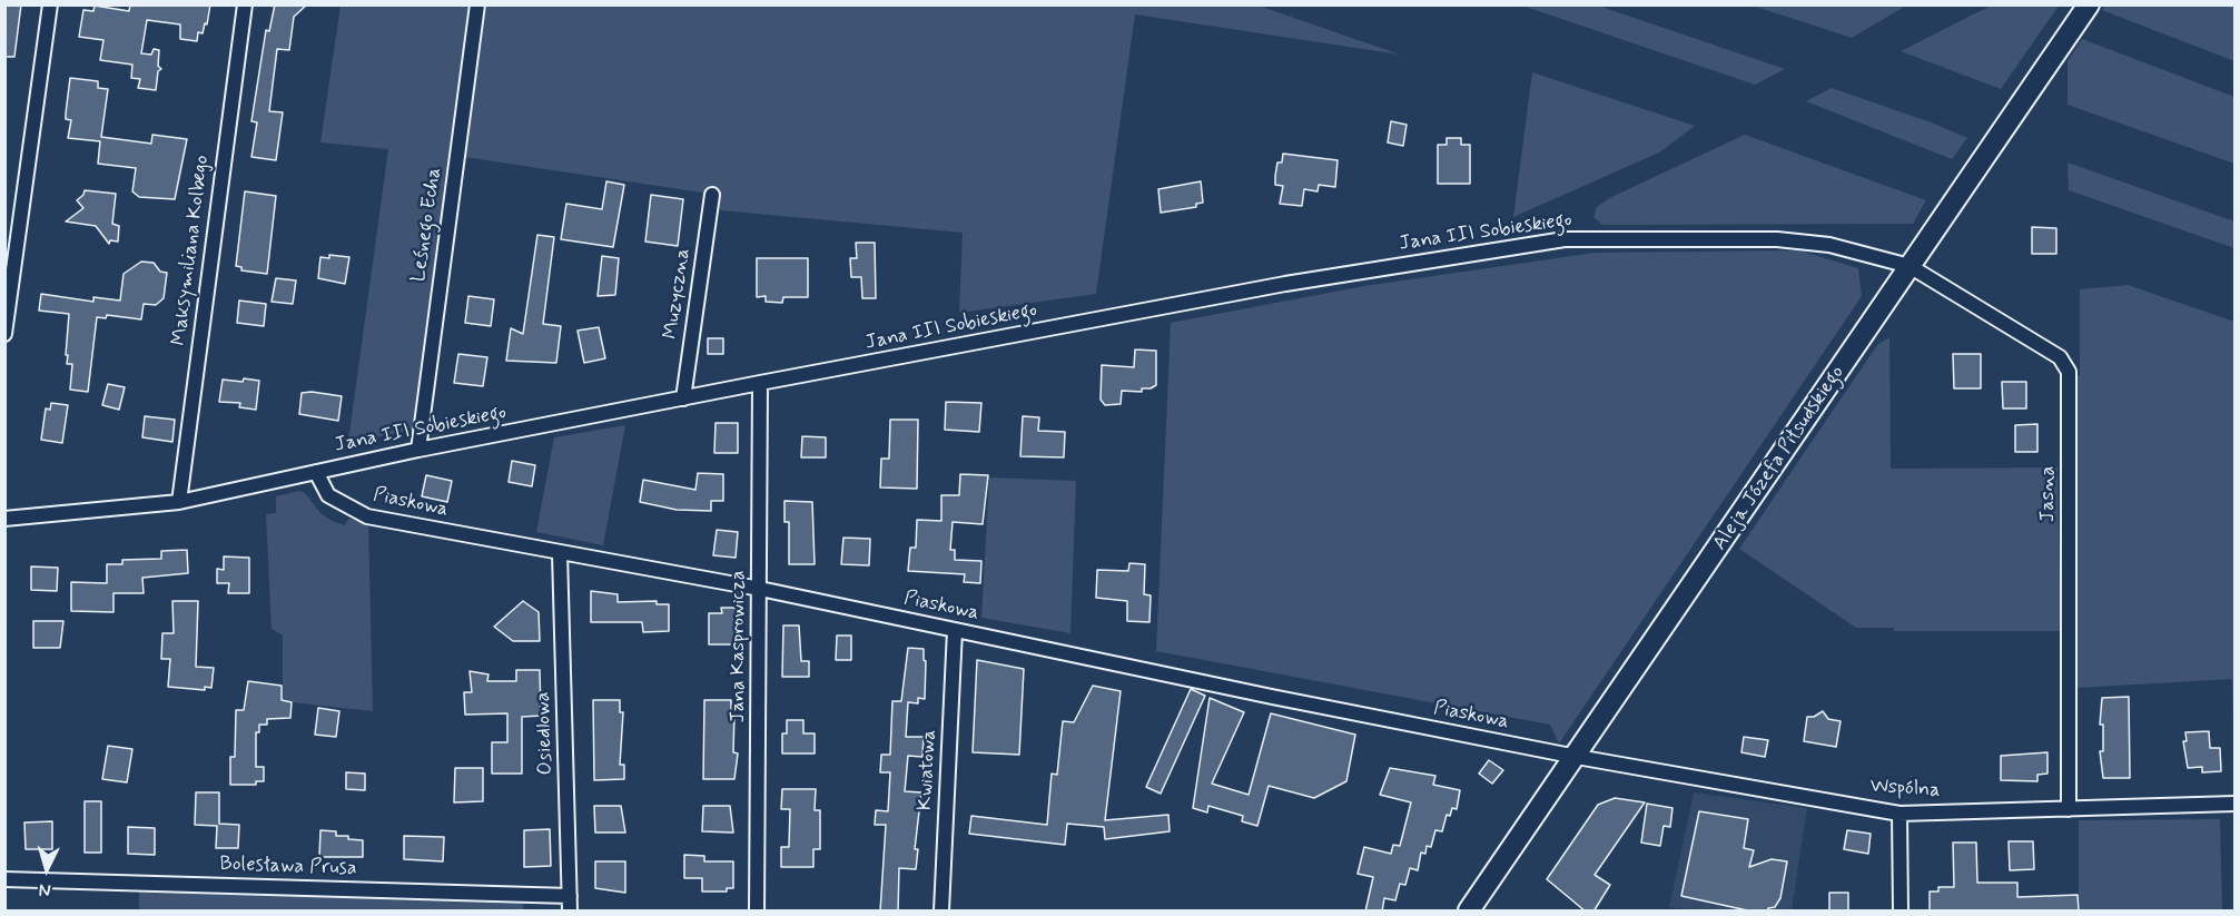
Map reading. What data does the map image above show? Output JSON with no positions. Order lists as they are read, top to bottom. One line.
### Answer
{"streets":{"main road":["Aleja Józefa Piłsudskiego"],"street":["Leśnego Echa","Jana III Sobieskiego","Maksymiliana Kolbego","Muzyczna","Jasna","Piaskowa","Jana Kasprowicza","Osiedlowa","Kwiatowa","Wspólna","Bolesława Prusa"]},"crossings":[["Leśnego Echa","Jana III Sobieskiego"],["Jana III Sobieskiego","Maksymiliana Kolbego"],["Jana III Sobieskiego","Muzyczna"],["Jana III Sobieskiego","Aleja Józefa Piłsudskiego"],["Jana III Sobieskiego","Jasna"],["Jana III Sobieskiego","Piaskowa"],["Jana III Sobieskiego","Jana Kasprowicza"],["Aleja Józefa Piłsudskiego","Jasna"],["Aleja Józefa Piłsudskiego","Piaskowa"],["Aleja Józefa Piłsudskiego","Wspólna"],["Jasna","Wspólna"],["Piaskowa","Jana Kasprowicza"],["Piaskowa","Osiedlowa"],["Piaskowa","Kwiatowa"],["Piaskowa","Wspólna"],["Osiedlowa","Bolesława Prusa"]],"north":"bottom"}
